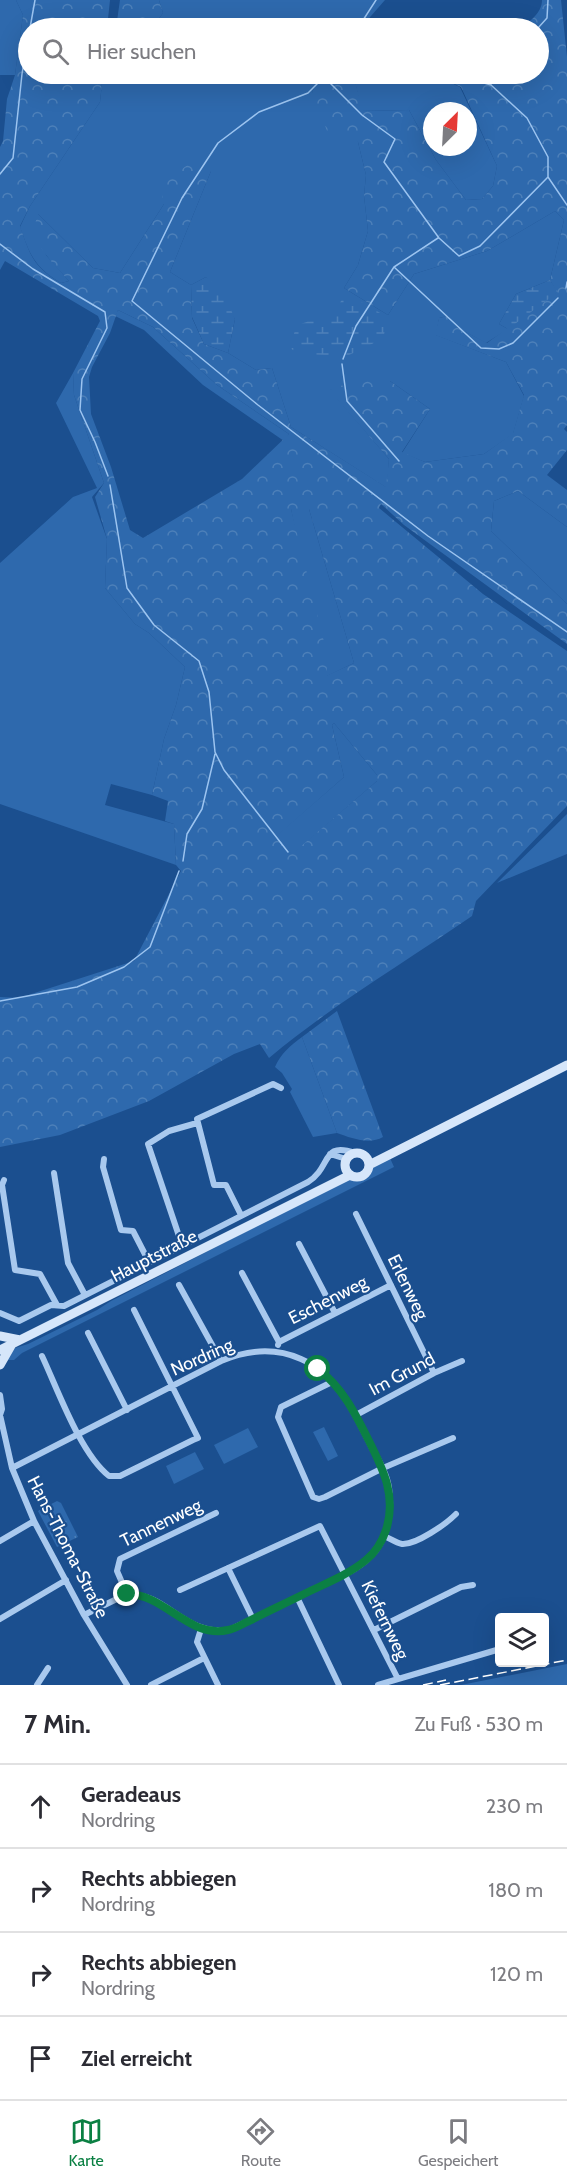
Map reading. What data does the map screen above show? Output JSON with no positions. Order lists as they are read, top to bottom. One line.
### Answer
{"streets":{"street":["Hauptstraße","Erlenweg","Eschenweg","Nordring","Im Grund","Tannenweg","Hans-Thoma-Straße","Kiefernweg"]},"crossings":[["Erlenweg","Eschenweg"],["Erlenweg","Im Grund"],["Nordring","Im Grund"],["Nordring","Hans-Thoma-Straße"],["Nordring","Kiefernweg"]],"north":"top right","page":{"search":"Hier suchen","heading":["7 Min.","Zu Fuß · 530 m"],"list":[["Geradeaus","Nordring","230 m"],["Rechts abbiegen","Nordring","180 m"],["Rechts abbiegen","Nordring","120 m"],"Ziel erreicht"],"nav":["Karte","Route","Gespeichert"]}}
